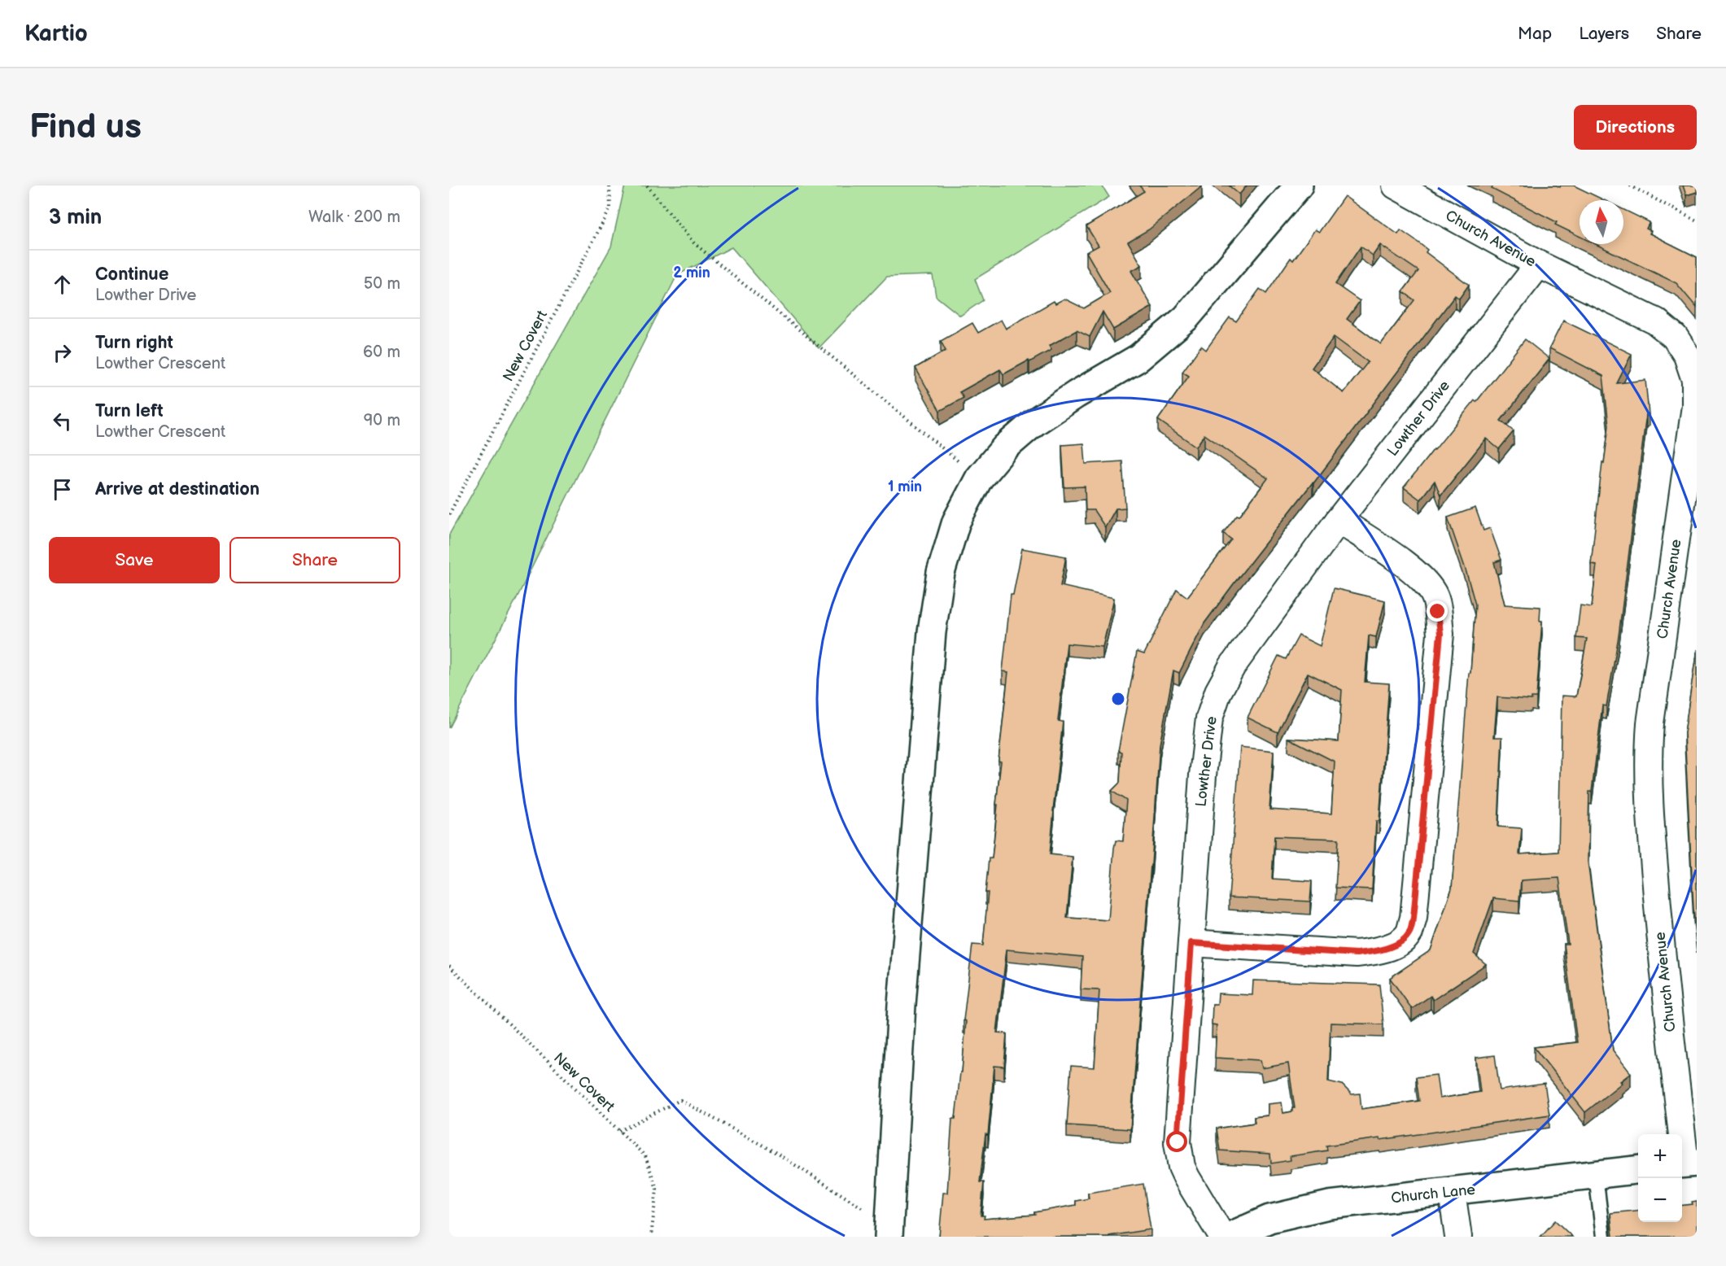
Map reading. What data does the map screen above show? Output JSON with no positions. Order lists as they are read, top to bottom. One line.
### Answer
{"streets":{"street":["Church Avenue","Lowther Drive","Church Lane"],"path":["New Covert"]},"crossings":[["Church Avenue","Lowther Drive"]],"north":"top","page":{"header":"Kartio","nav":["Map","Layers","Share"],"buttons":["Directions",["Save","Share"]],"title":"Find us","heading":["3 min","Walk · 200 m"],"list":[["Continue","Lowther Drive","50 m"],["Turn right","Lowther Crescent","60 m"],["Turn left","Lowther Crescent","90 m"],"Arrive at destination"],"map_buttons":["+","−"]},"rings":["2 min","1 min"]}
